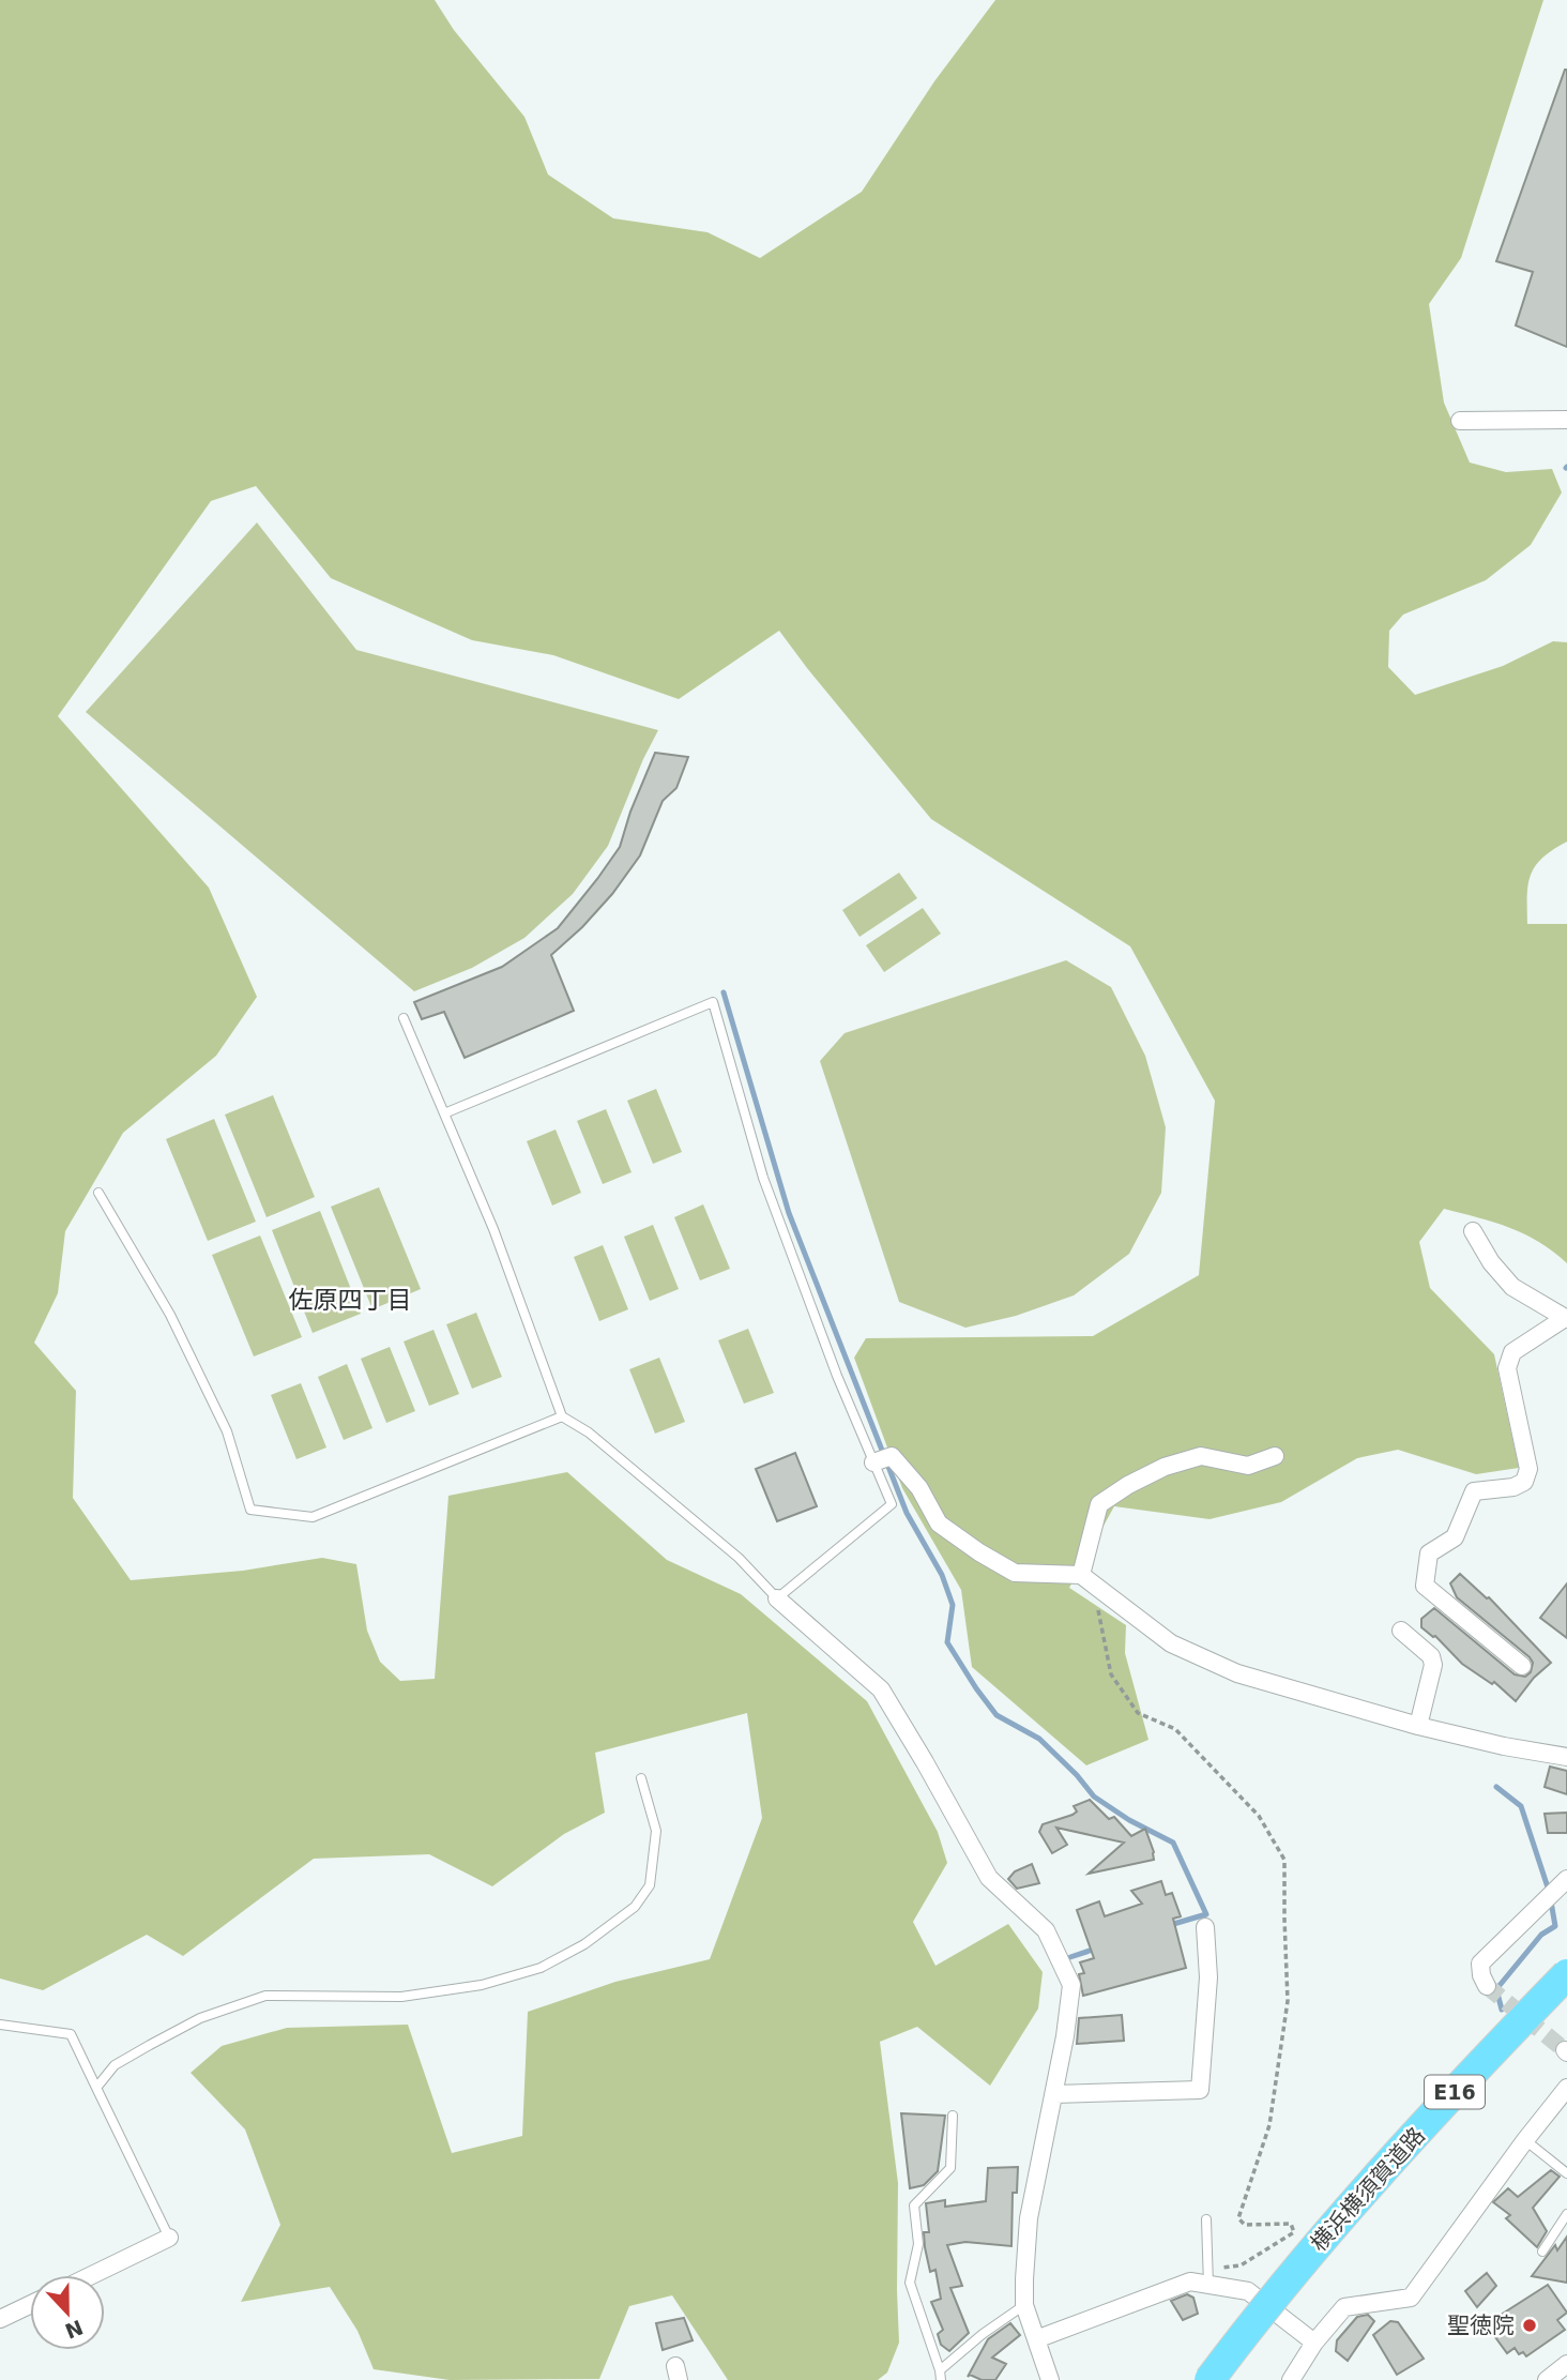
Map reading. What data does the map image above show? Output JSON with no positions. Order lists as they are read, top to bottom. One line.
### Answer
{"streets":{"highway":["E16","横浜横須賀道路"]},"districts":["佐原四丁目"],"places":["聖徳院"],"north":"bottom"}
